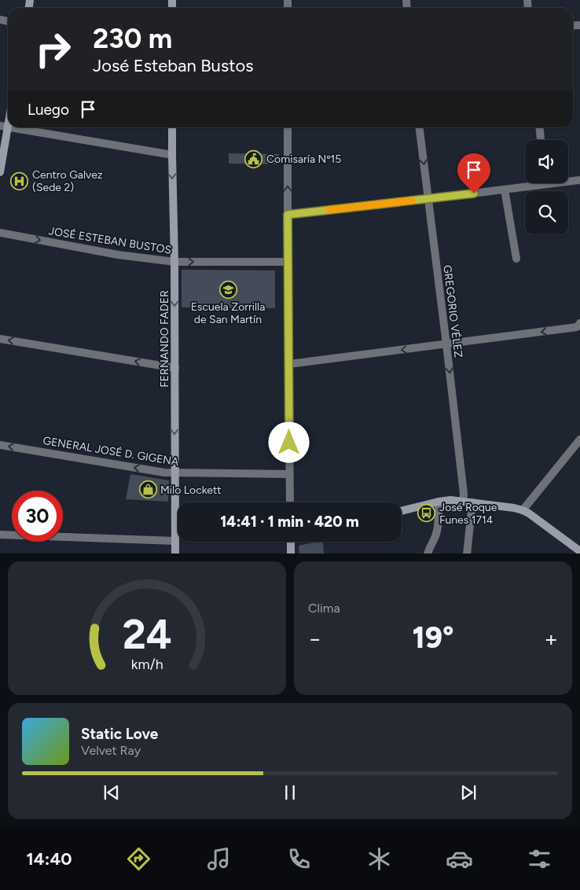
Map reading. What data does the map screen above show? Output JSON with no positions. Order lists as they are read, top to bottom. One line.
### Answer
{"streets":{"main road":["FERNANDO FADER"],"street":["JOSÉ ESTEBAN BUSTOS","GREGORIO VÉLEZ","GENERAL JOSÉ D. GIGENA"]},"crossings":[["JOSÉ ESTEBAN BUSTOS","FERNANDO FADER"],["FERNANDO FADER","GENERAL JOSÉ D. GIGENA"]],"one_way":["JOSÉ ESTEBAN BUSTOS","GREGORIO VÉLEZ","FERNANDO FADER","GENERAL JOSÉ D. GIGENA"],"places":{"public building":["Comisaría Nº15"],"hospital":["Centro Galvez (Sede 2)"],"school or university":["Escuela Zorrilla de San Martín"],"shop":["Milo Lockett"],"bus stop":["José Roque Funes 1714"]},"page":{"turn":["230 m","José Esteban Bustos"],"then":"Luego","limit":"30","trip":"14:41 · 1 min · 420 m","tile":"Clima","heat":["−","19°","+"],"song":["Static Love","Velvet Ray"],"tabs":"14:40","gauge":["24","km/h"]}}
